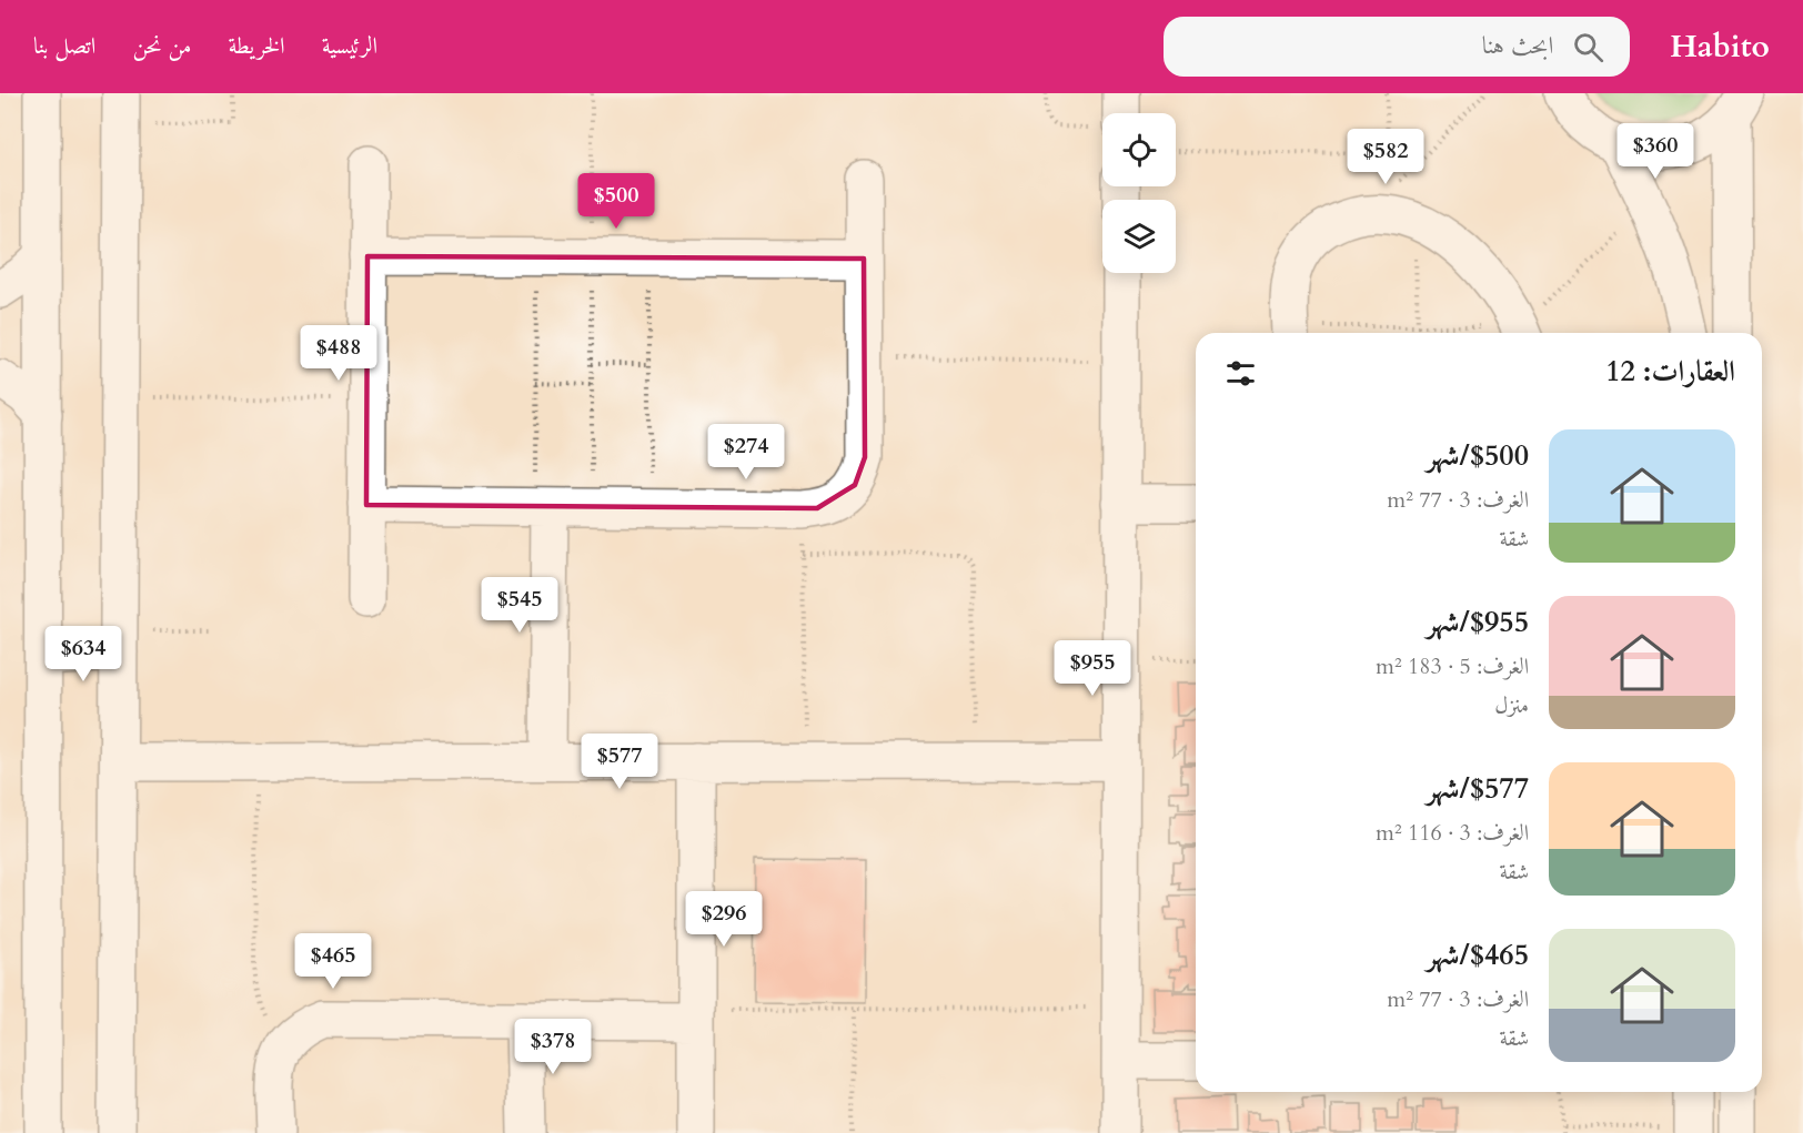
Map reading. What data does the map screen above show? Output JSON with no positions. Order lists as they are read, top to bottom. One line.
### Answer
{"page":{"header":"Habito","search":"ابحث هنا","nav":["الرئيسية","الخريطة","من نحن","اتصل بنا"],"price":["$360","$582","$500","$488","$274","$545","$634","$955","$577","$296","$465","$378"],"heading":"العقارات: 12","list":[{"name":"$500/شهر","note":"الغرف: 3 · 77 m² · شقة"},{"name":"$955/شهر","note":"الغرف: 5 · 183 m² · منزل"},{"name":"$577/شهر","note":"الغرف: 3 · 116 m² · شقة"},{"name":"$465/شهر","note":"الغرف: 3 · 77 m² · شقة"}]}}
